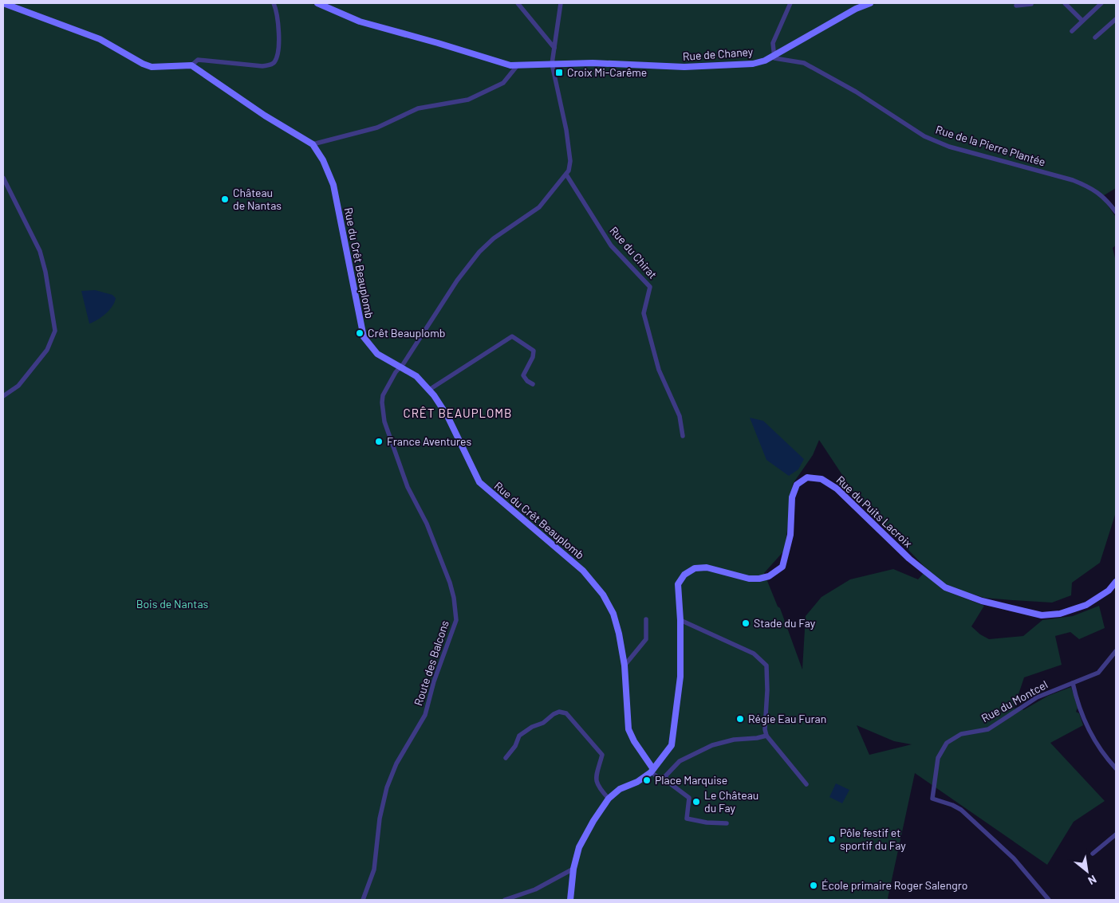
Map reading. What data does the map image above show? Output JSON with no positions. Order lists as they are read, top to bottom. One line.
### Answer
{"streets":{"street":["Rue de Chaney","Rue de la Pierre Plantée","Rue du Chirat","Rue du Crêt Beauplomb","Rue du Puits Lacroix","Route des Balcons","Rue du Montcel"]},"crossings":[["Rue de Chaney","Rue de la Pierre Plantée"],["Rue du Chirat","Route des Balcons"],["Rue du Crêt Beauplomb","Rue du Puits Lacroix"],["Rue du Crêt Beauplomb","Route des Balcons"]],"districts":["CRÊT BEAUPLOMB"],"parks":["Bois de Nantas"],"places":{"transit":["Croix Mi-Carême"],"other":["Château de Nantas","Crêt Beauplomb","France Aventures","Stade du Fay","Régie Eau Furan","Place Marquise","Le Château du Fay","Pôle festif et sportif du Fay","École primaire Roger Salengro"]},"north":"bottom right"}
